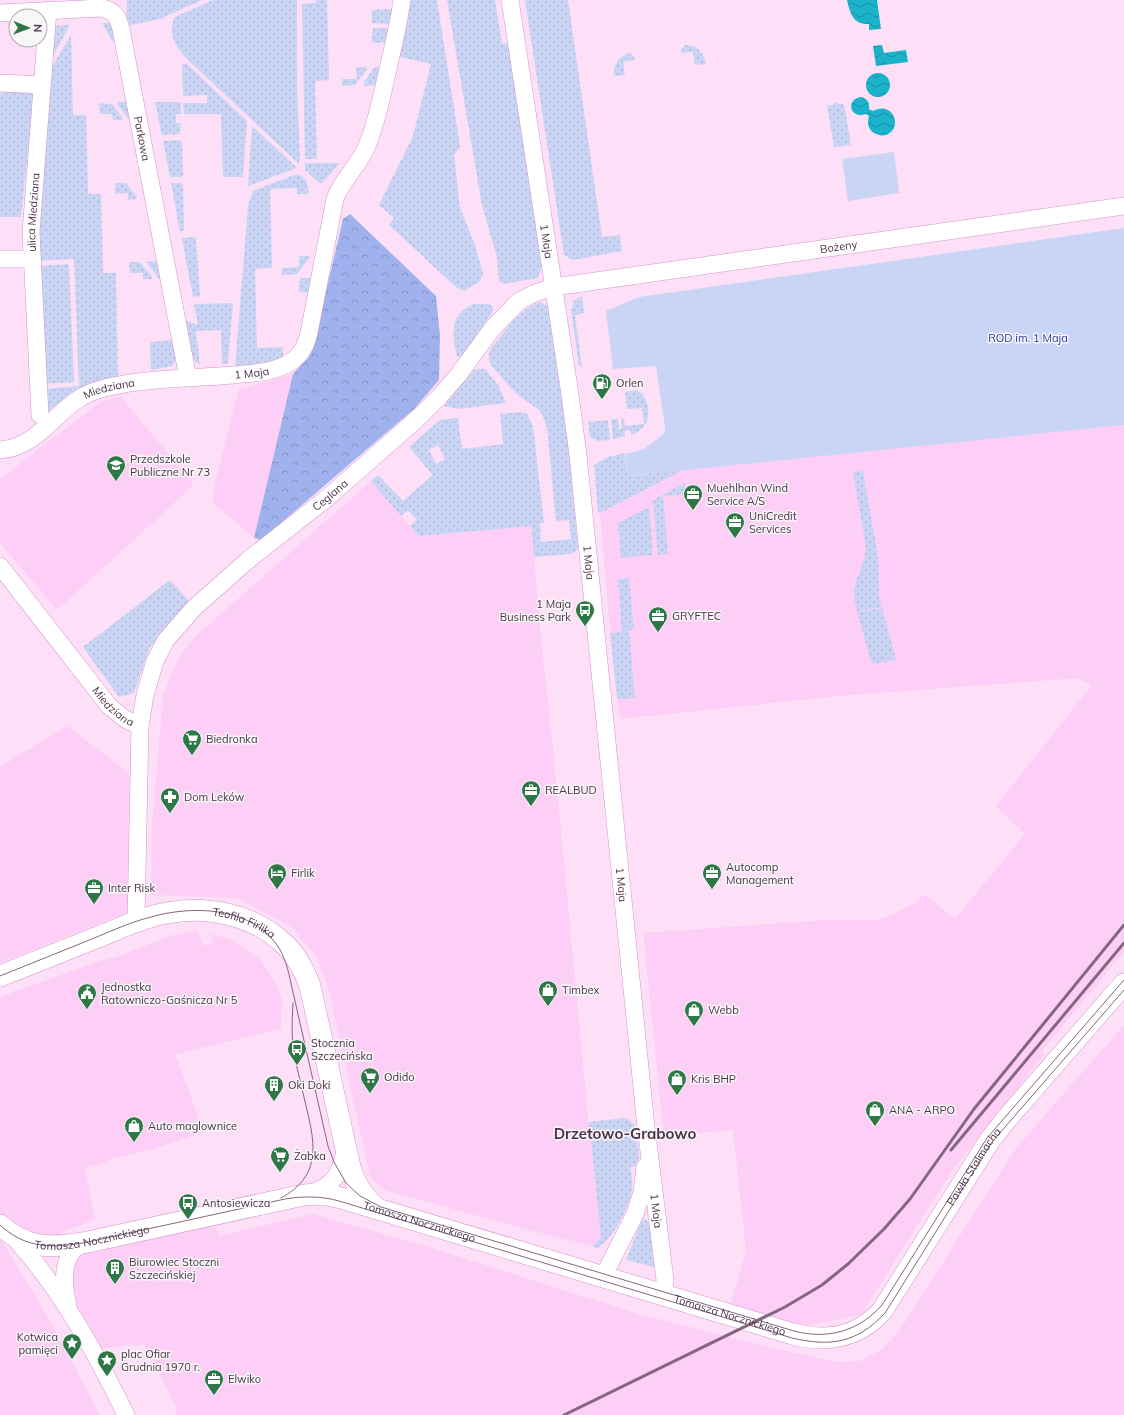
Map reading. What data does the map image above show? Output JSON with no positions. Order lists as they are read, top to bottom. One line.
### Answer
{"streets":{"street":["Parkowa","ulica Miedziana","1 Maja","Bożeny","Miedziana","Ceglana","Teofila Firlika","Pawła Stalmacha","Tomasza Nocznickiego"]},"crossings":[["Parkowa","1 Maja"],["Parkowa","Miedziana"],["1 Maja","Bożeny"],["1 Maja","Miedziana"],["1 Maja","Ceglana"],["1 Maja","Tomasza Nocznickiego"],["Bożeny","Ceglana"],["Miedziana","Ceglana"],["Miedziana","Teofila Firlika"],["Teofila Firlika","Tomasza Nocznickiego"],["Pawła Stalmacha","Tomasza Nocznickiego"]],"districts":["Drzetowo-Grabowo"],"parks":["ROD im. 1 Maja"],"places":{"fuel station":["Orlen"],"school or university":["Przedszkole Publiczne Nr 73"],"office":["Muehlhan Wind Service A/S","UniCredit Services","GRYFTEC","REALBUD","Autocomp Management","Inter Risk","Elwiko"],"bus stop":["1 Maja Business Park","Stocznia Szczecińska","Antosiewicza"],"supermarket":["Biedronka","Odido","Żabka"],"pharmacy":["Dom Leków"],"hotel":["Firlik"],"shop":["Timbex","Webb","Kris BHP","ANA - ARPO","Auto maglownice"],"public building":["Jednostka Ratowniczo-Gaśnicza Nr 5"],"building":["Oki Doki","Biurowiec Stoczni Szczecińskiej"],"place":["Kotwica pamięci","plac Ofiar Grudnia 1970 r."]},"north":"right"}
